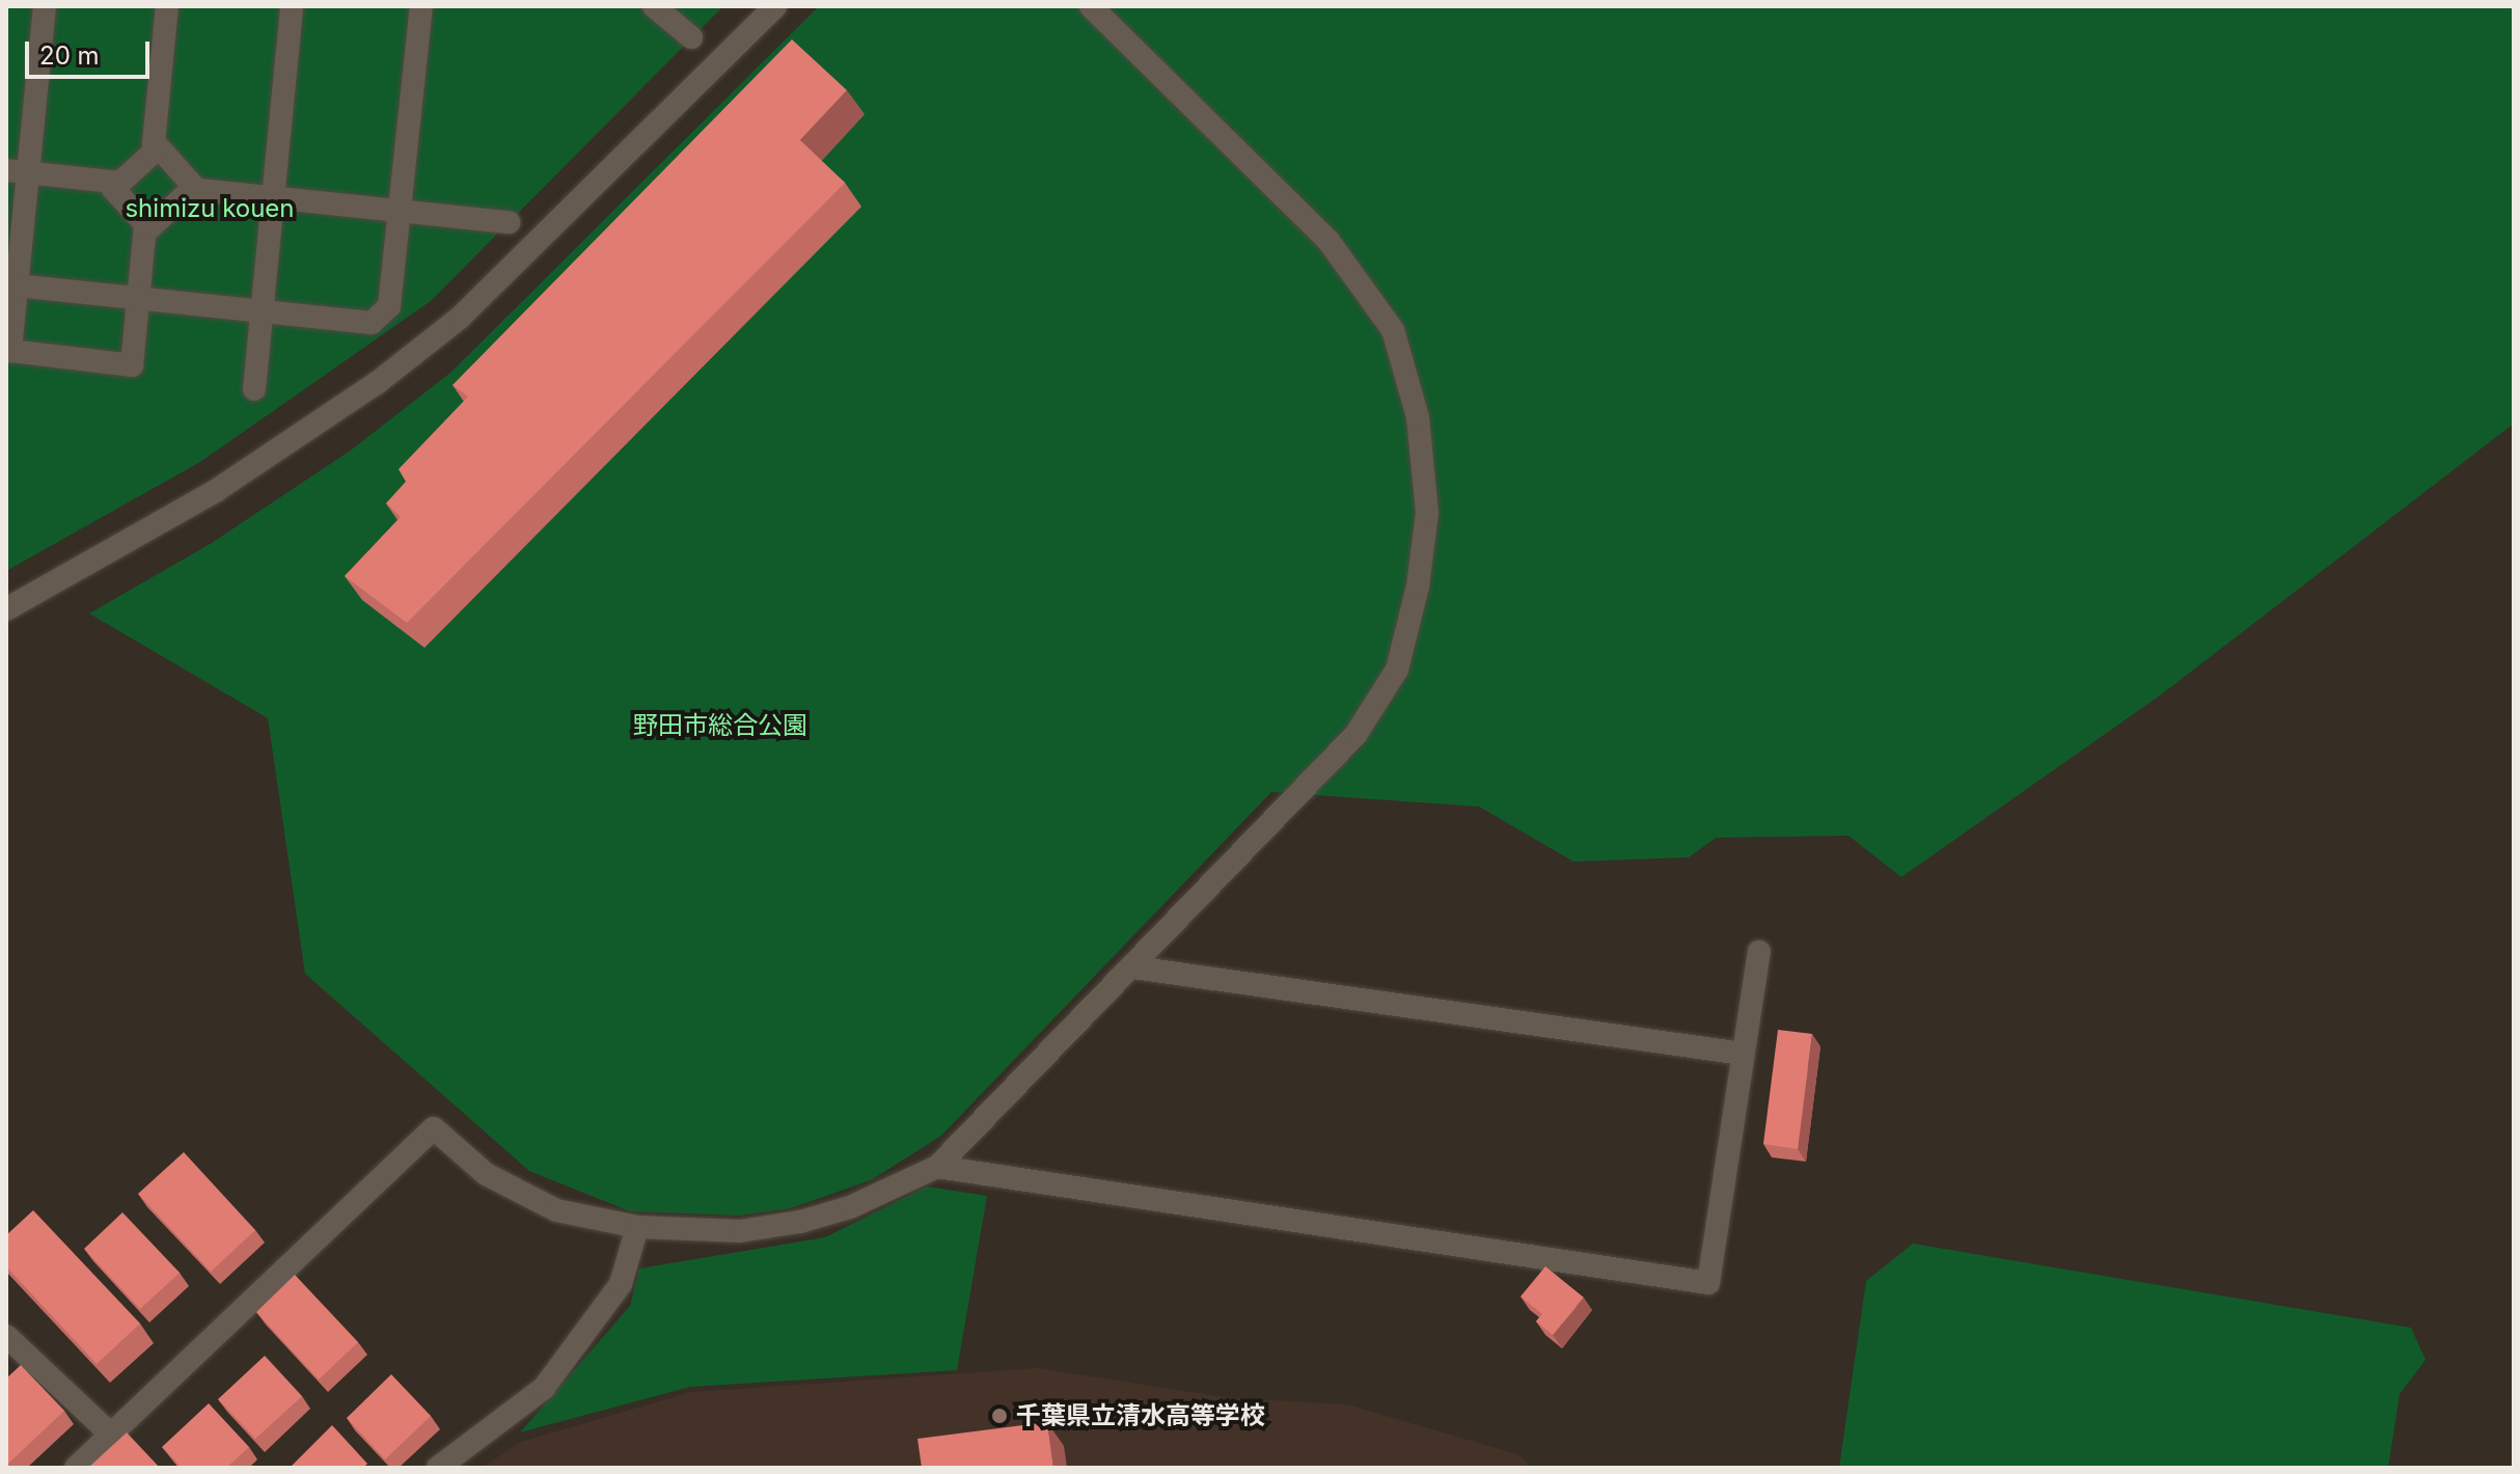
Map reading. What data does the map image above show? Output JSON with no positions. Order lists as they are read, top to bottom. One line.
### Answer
{"parks":["shimizu kouen","野田市総合公園"],"places":["千葉県立清水高等学校"],"scale_bar":"20 m"}
